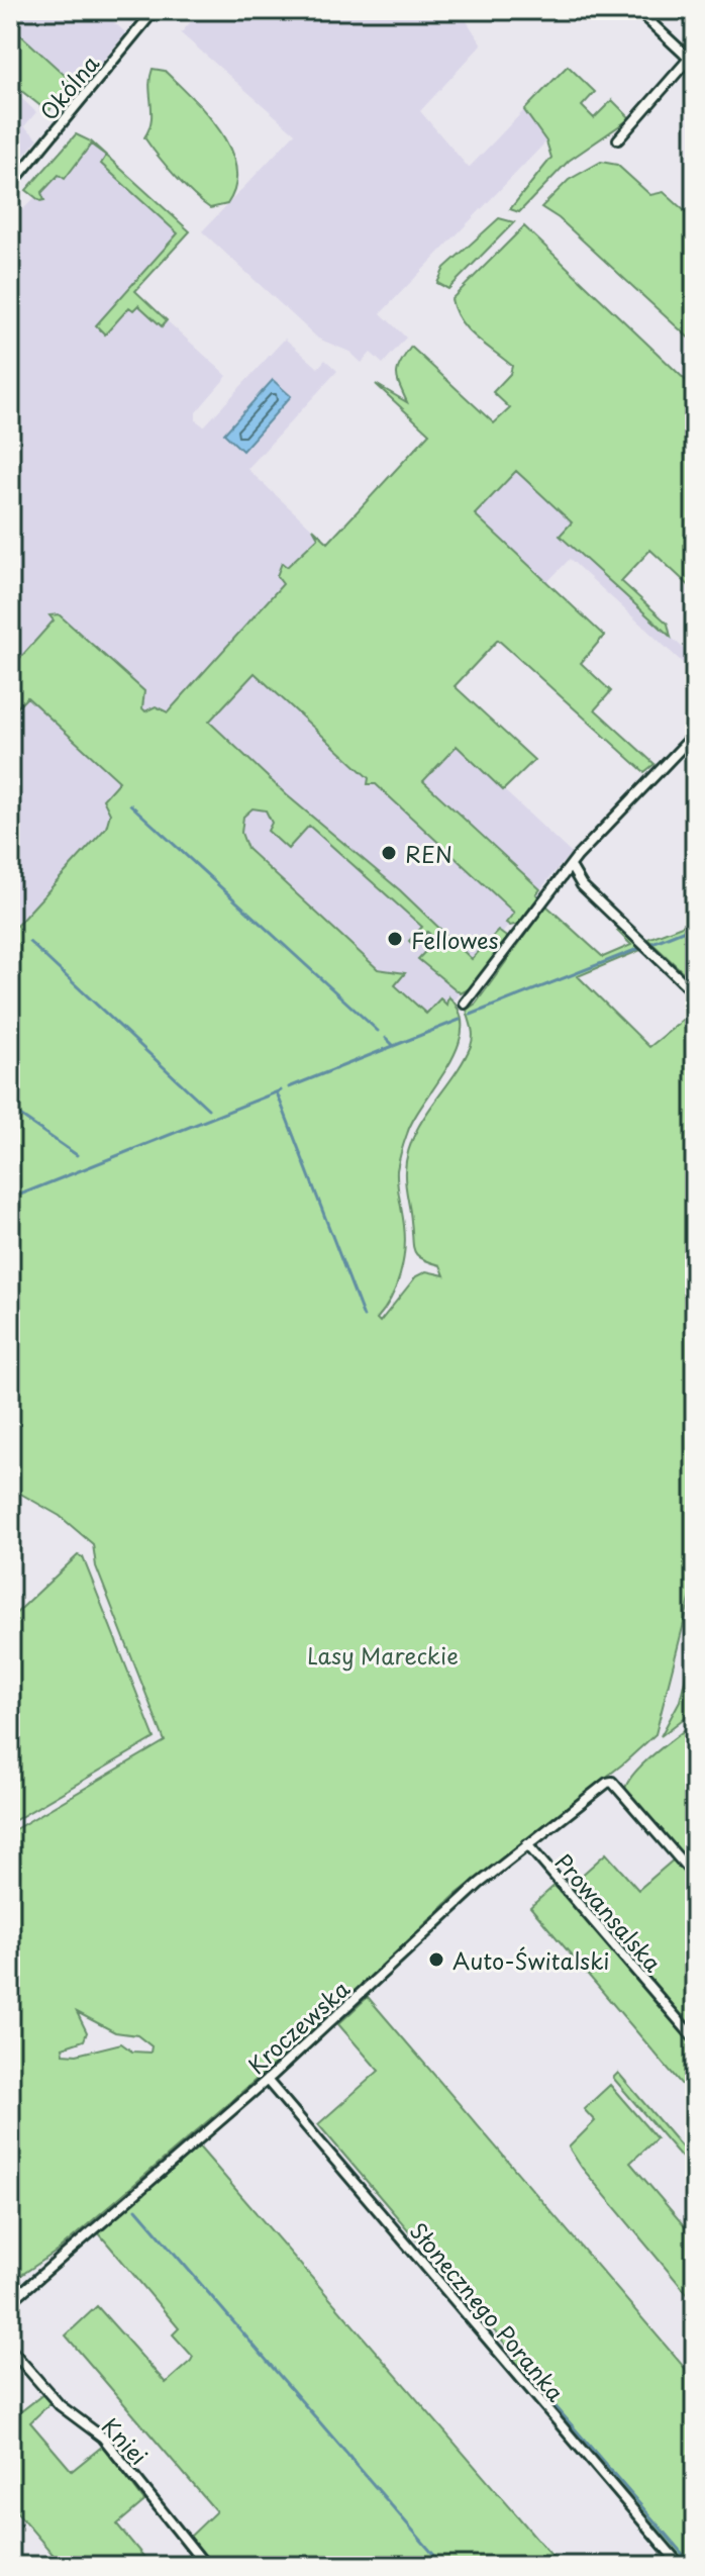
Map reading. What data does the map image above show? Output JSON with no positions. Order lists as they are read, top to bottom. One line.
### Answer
{"streets":{"street":["Okólna","Prowansalska","Kroczewska","Słonecznego Poranka","Kniei"]},"crossings":[["Prowansalska","Kroczewska"],["Kroczewska","Słonecznego Poranka"]],"parks":["Lasy Mareckie"],"places":["REN","Fellowes","Auto-Świtalski"]}
